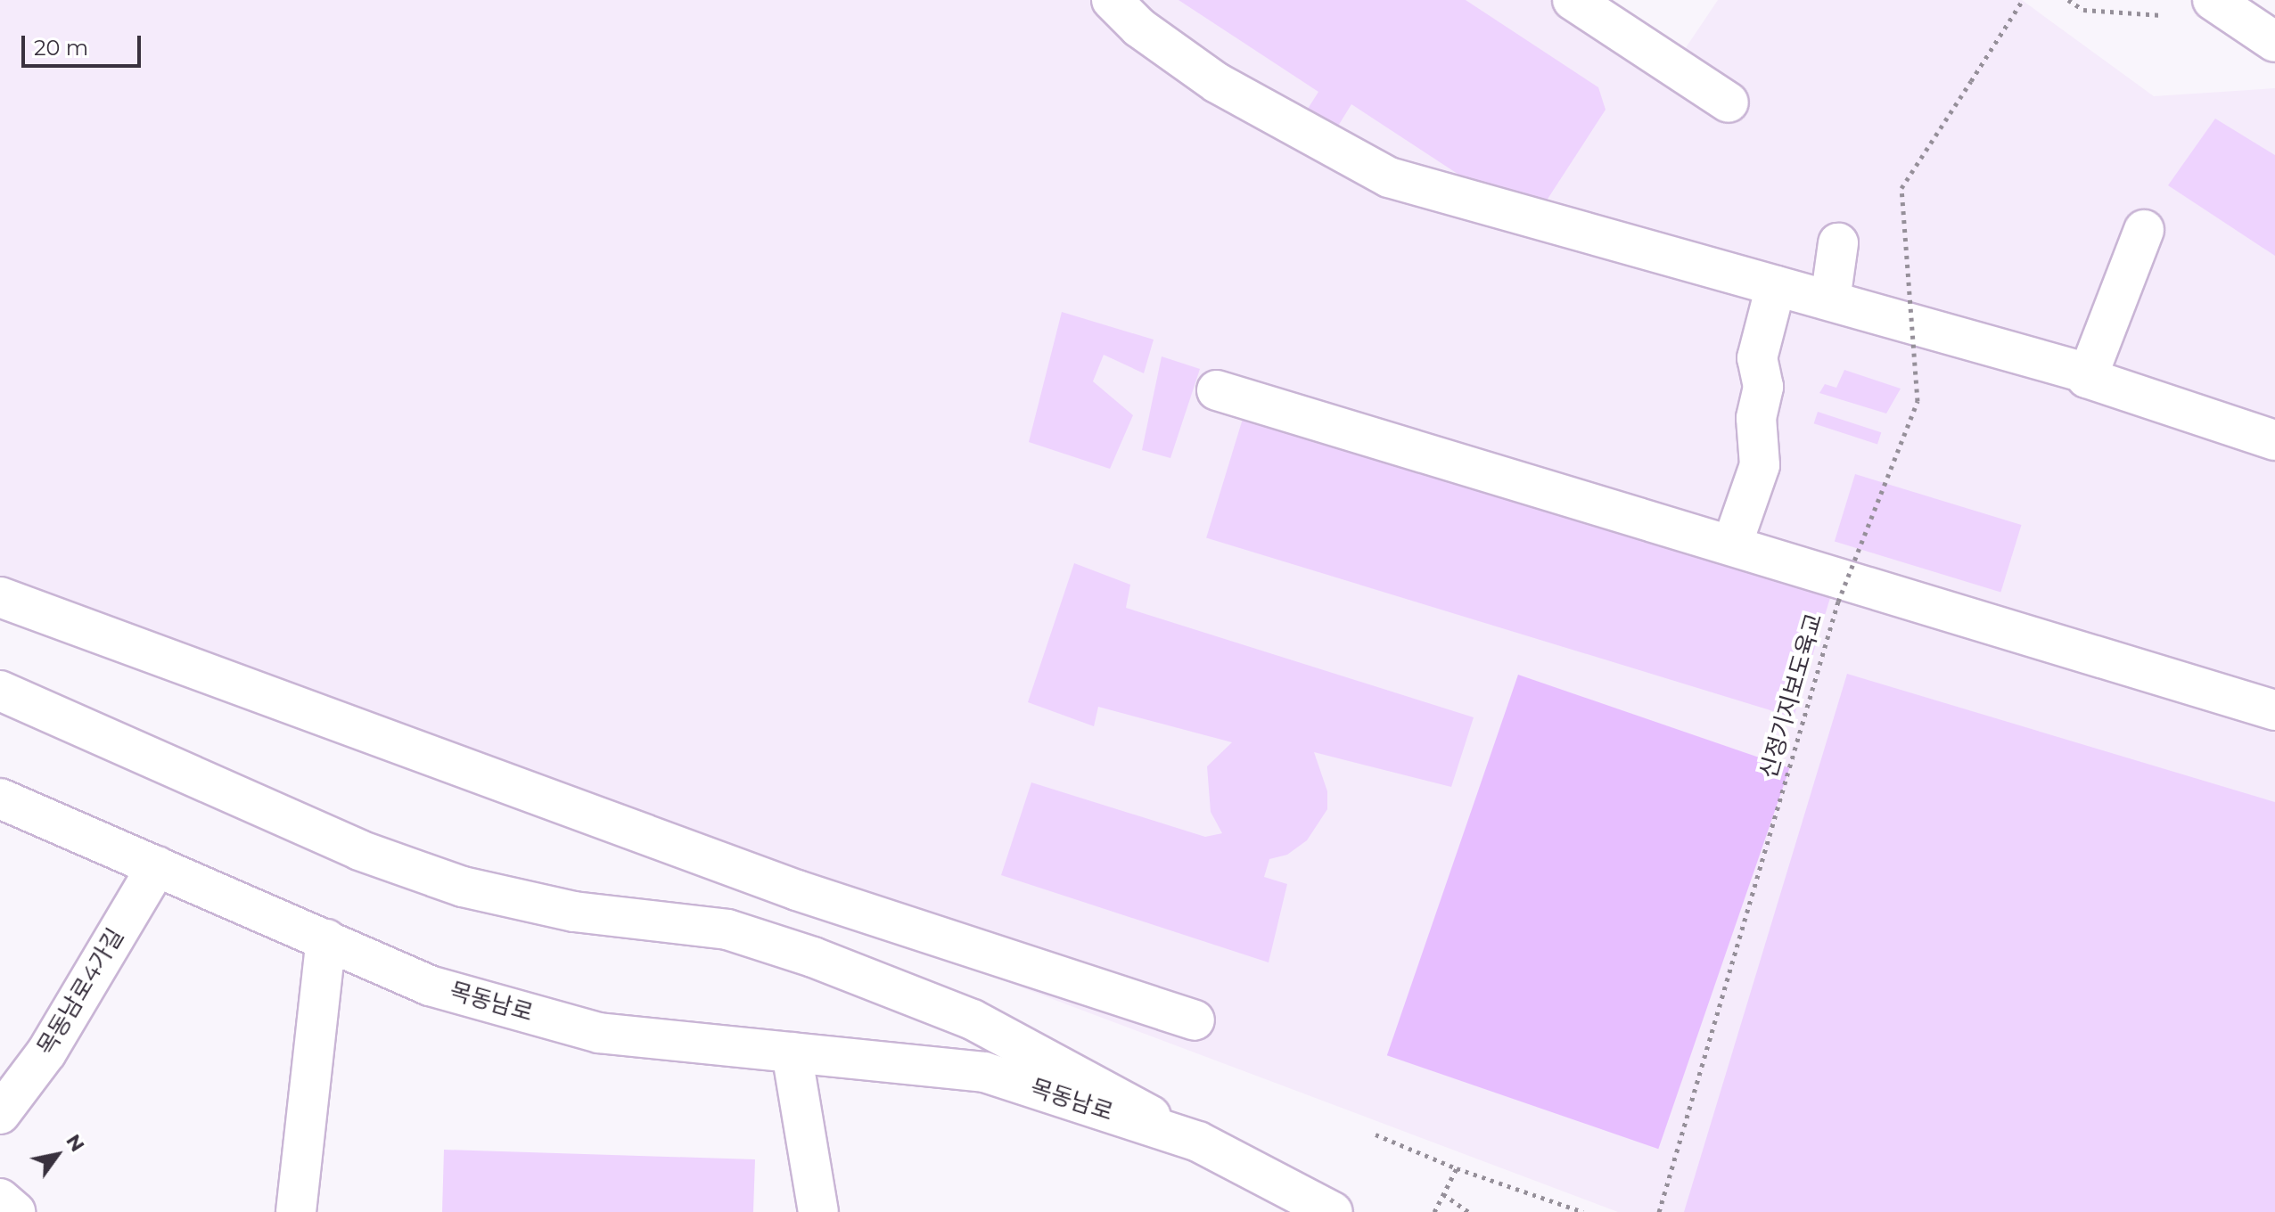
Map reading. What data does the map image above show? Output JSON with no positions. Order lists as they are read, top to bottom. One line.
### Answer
{"streets":{"main road":["목동남로4가길","목동남로"],"path":["신정기지보도육교"]},"crossings":[["목동남로4가길","목동남로"]],"scale_bar":"20 m","north":"top right"}
